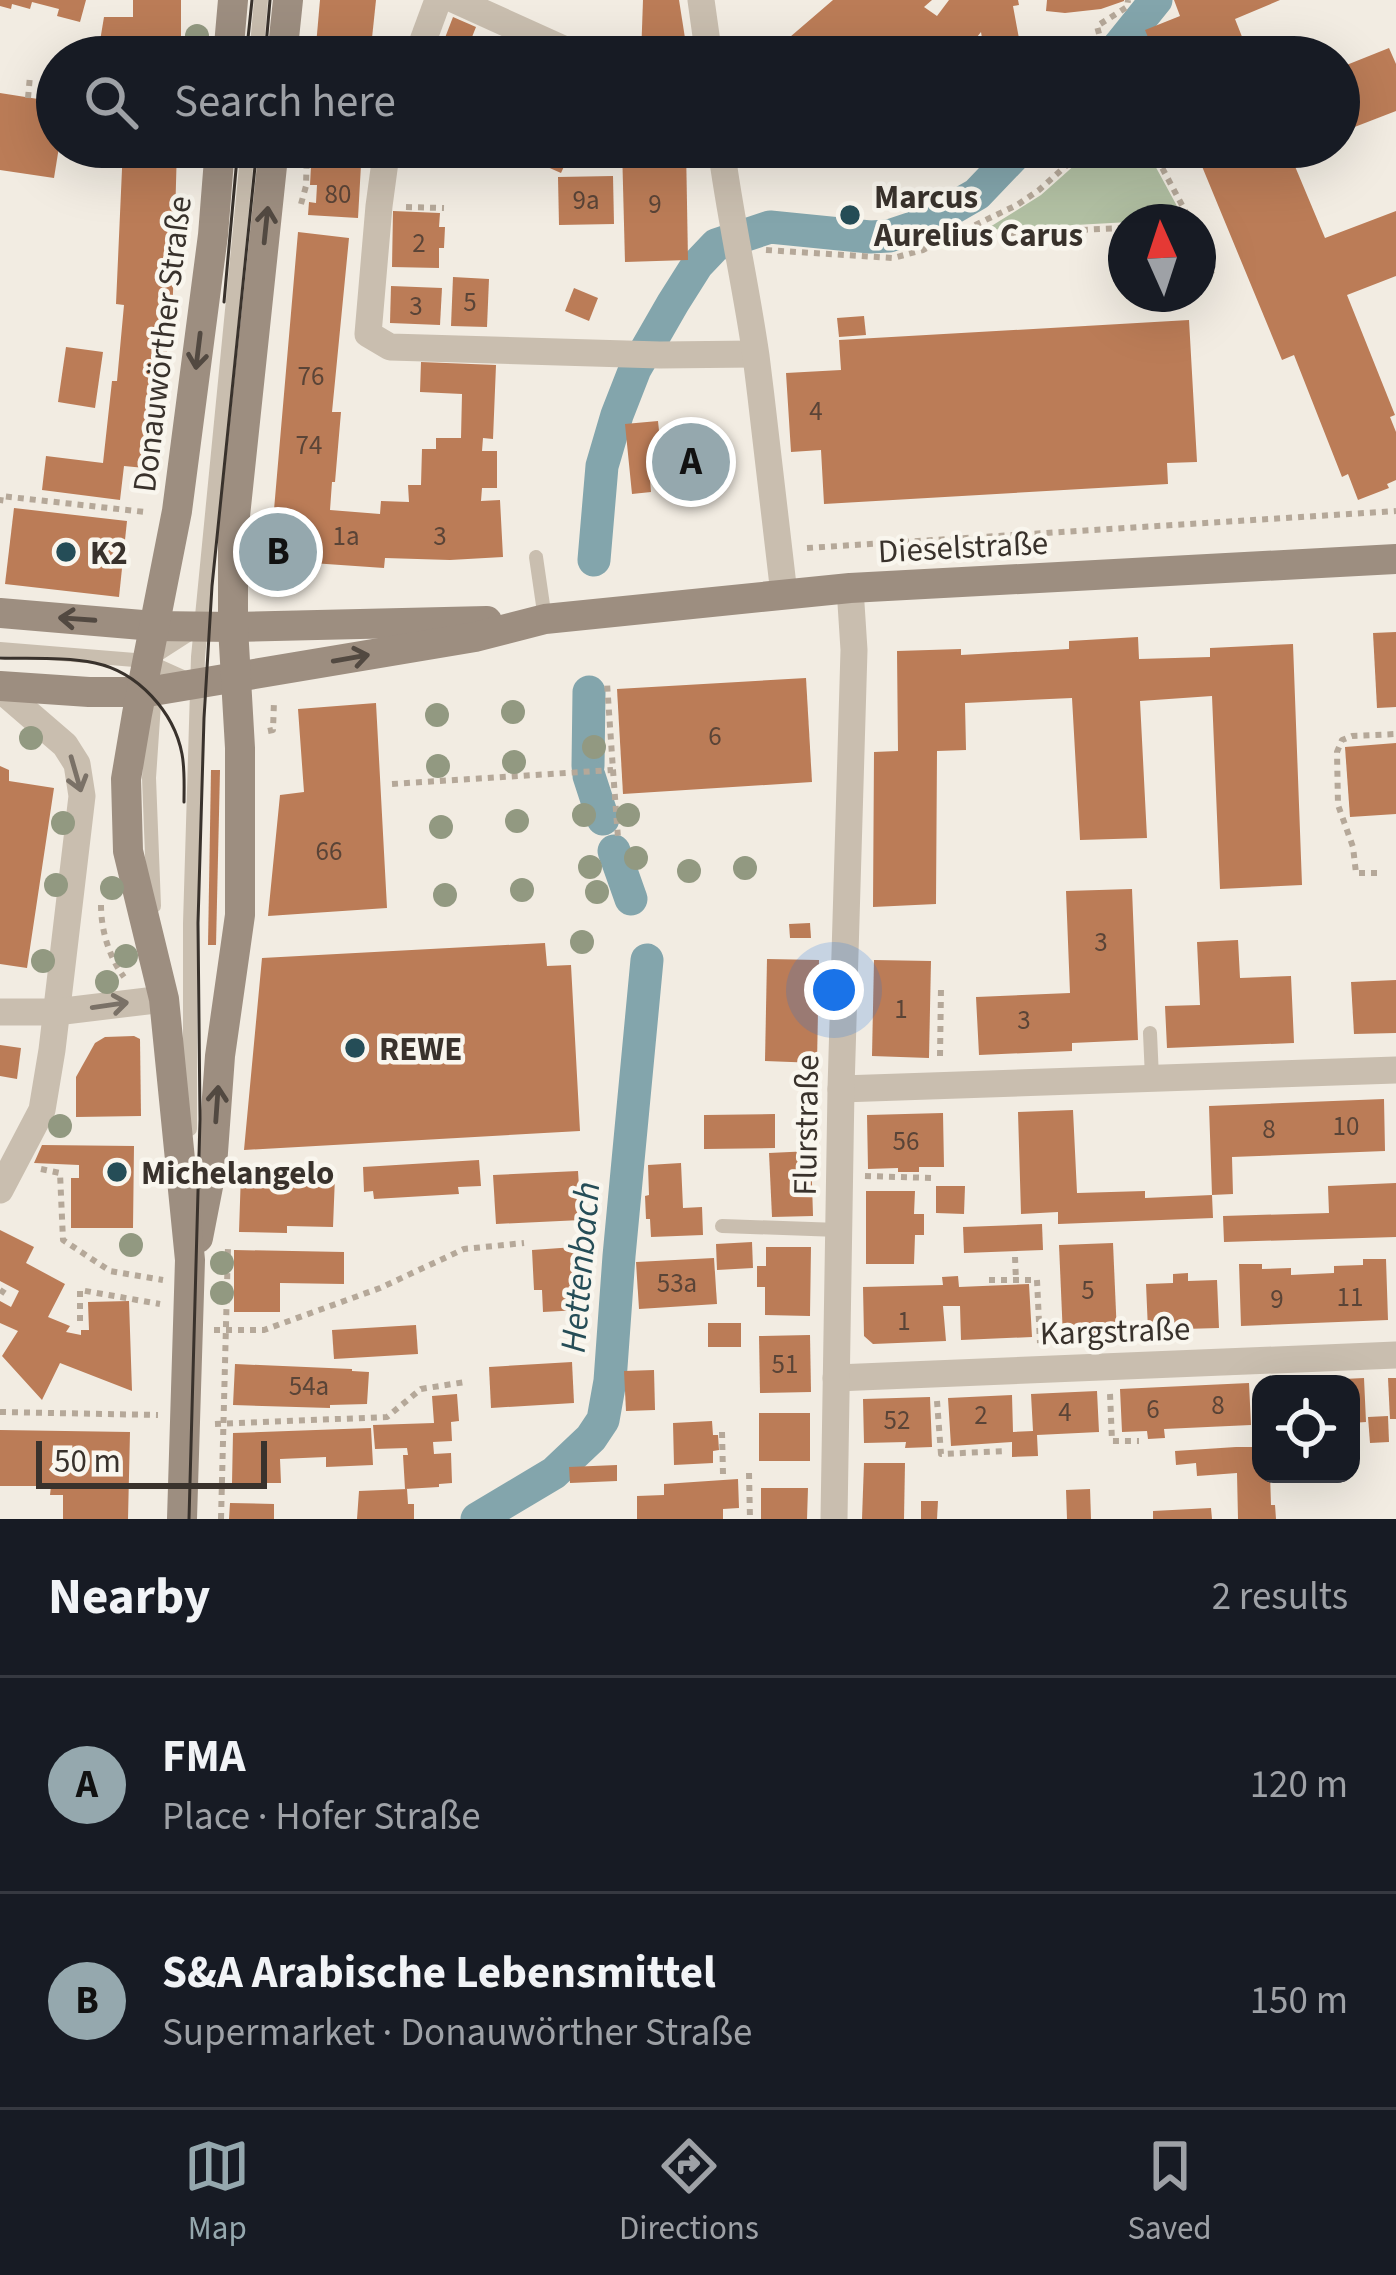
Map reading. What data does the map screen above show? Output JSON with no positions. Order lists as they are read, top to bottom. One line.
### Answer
{"streets":{"main road":["Donauwörther Straße","Dieselstraße"],"street":["Flurstraße","Kargstraße"]},"crossings":[["Donauwörther Straße","Dieselstraße"],["Dieselstraße","Flurstraße"],["Flurstraße","Kargstraße"]],"water":["Hettenbach"],"places":["Marcus Aurelius Carus","K2","REWE","Michelangelo"],"house_numbers":["80","9a","9","2","5","3","76","4","74","1a","3","6","66","3","1","3","10","8","56","53a","5","11","9","1","51","54a","8","6","4","2","52"],"scale_bar":"50 m","north":"top","page":{"search":"Search here","pins":["A","B"],"scale":"50 m","heading":["Nearby","2 results"],"list":[{"mark":"A","name":"FMA","note":"Place · Hofer Straße","value":"120 m"},{"mark":"B","name":"S&A Arabische Lebensmittel","note":"Supermarket · Donauwörther Straße","value":"150 m"}],"nav":["Map","Directions","Saved"]}}
